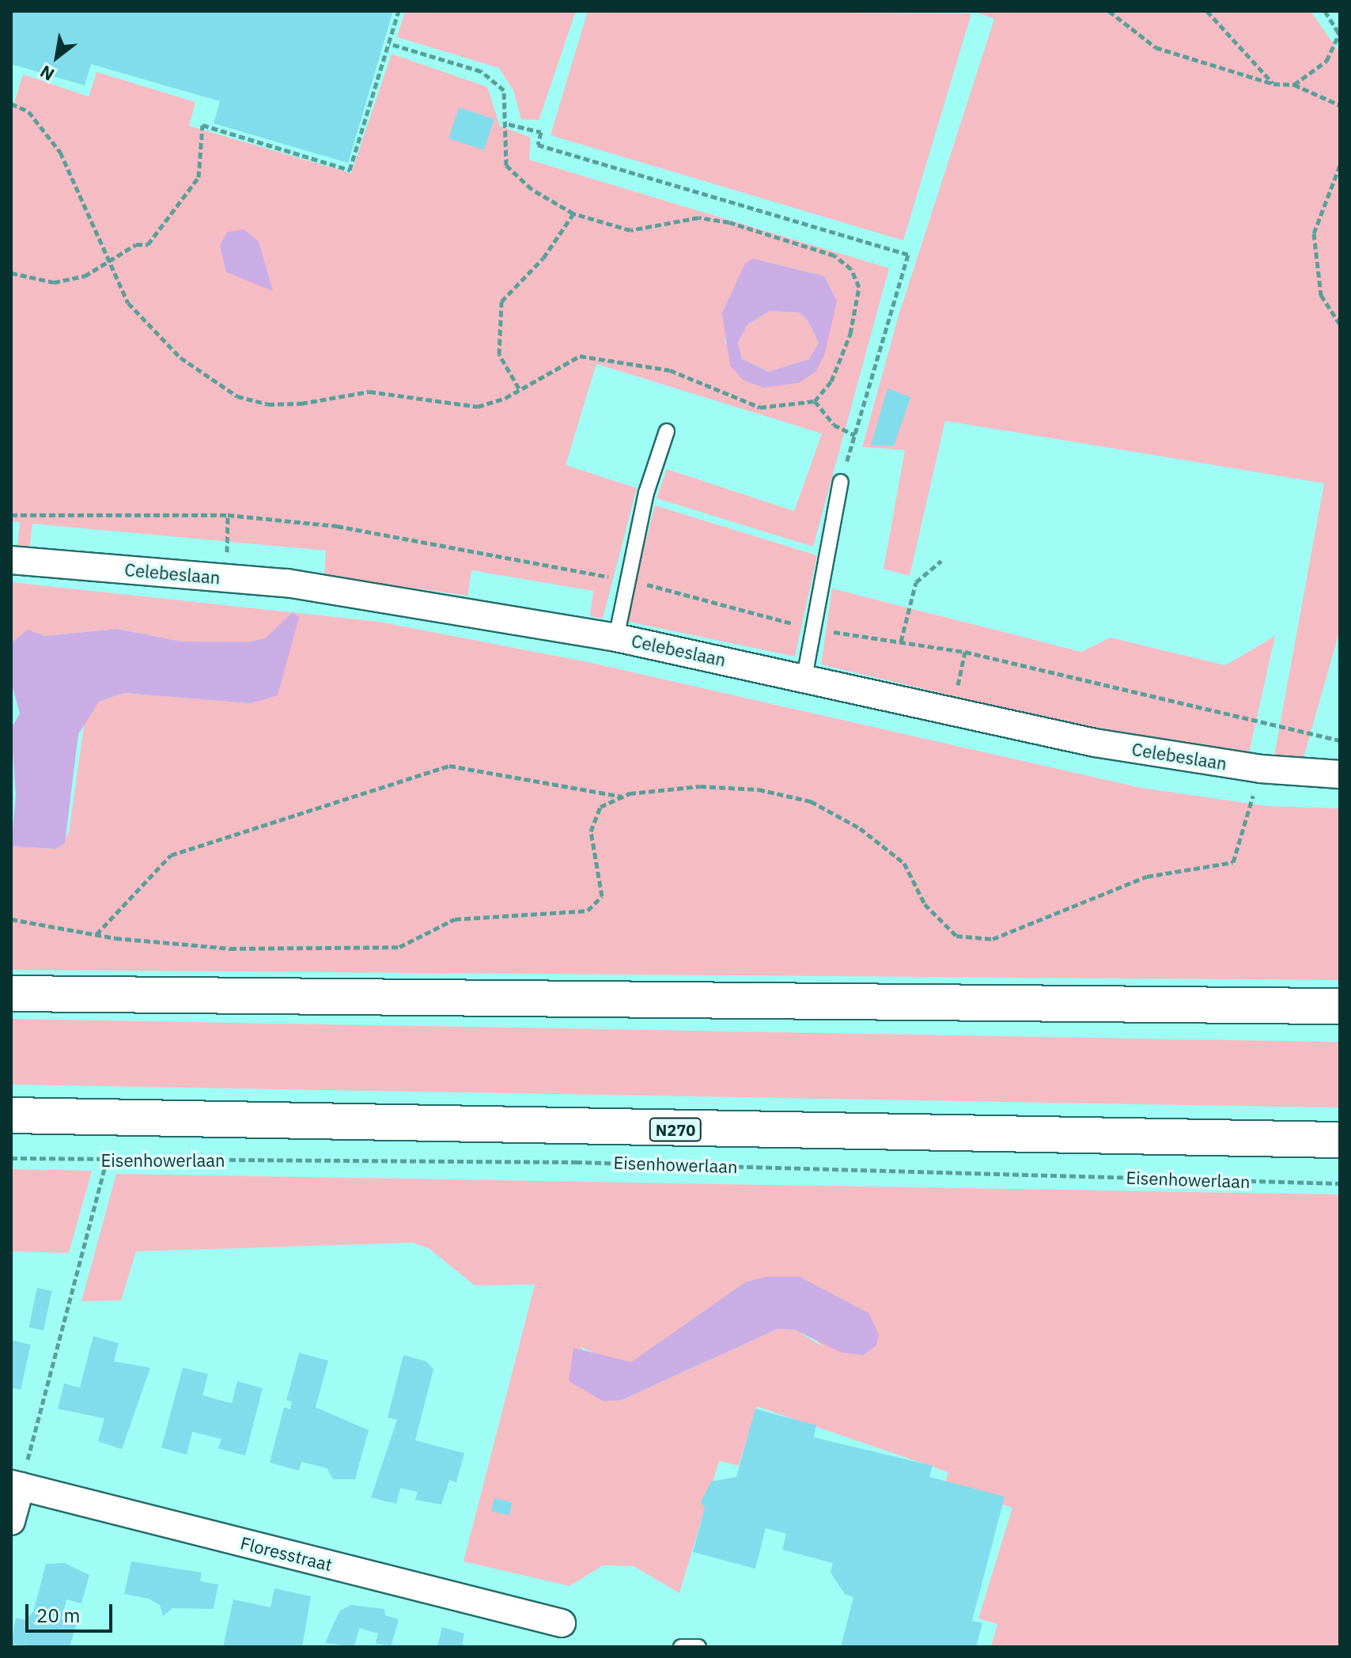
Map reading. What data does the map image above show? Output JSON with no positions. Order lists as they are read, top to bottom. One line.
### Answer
{"streets":{"main road":["N270","Eisenhowerlaan"],"street":["Celebeslaan","Floresstraat"]},"scale_bar":"20 m","north":"bottom left"}
